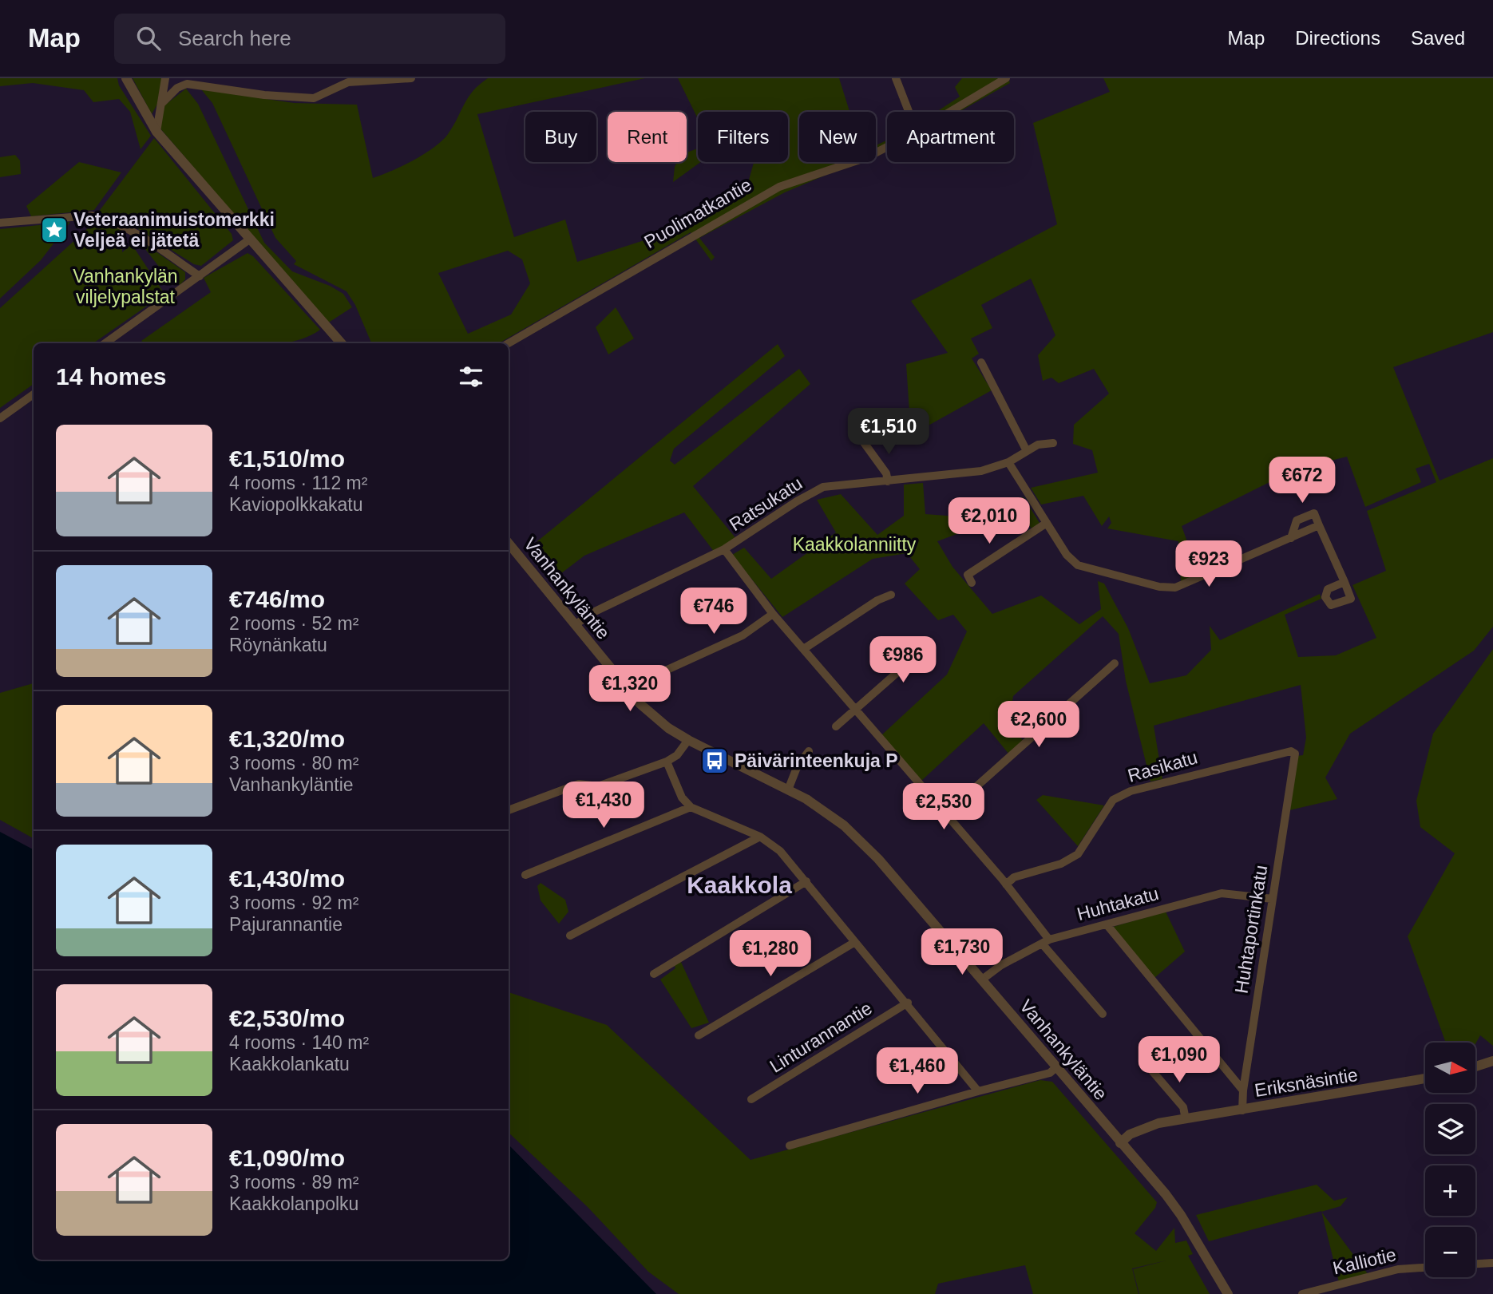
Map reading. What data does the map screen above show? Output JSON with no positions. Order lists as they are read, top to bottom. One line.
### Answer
{"streets":{"street":["Puolimatkantie","Ratsukatu","Vanhankyläntie","Rasikatu","Huhtakatu","Huhtaportinkatu","Linturannantie","Eriksnäsintie","Kalliotie"]},"crossings":[["Ratsukatu","Vanhankyläntie"],["Vanhankyläntie","Huhtakatu"],["Vanhankyläntie","Eriksnäsintie"],["Rasikatu","Huhtaportinkatu"],["Huhtakatu","Huhtaportinkatu"],["Huhtaportinkatu","Eriksnäsintie"]],"districts":["Kaakkola"],"parks":["Vanhankylän viljelypalstat","Kaakkolanniitty"],"places":{"place":["Veteraanimuistomerkki Veljeä ei jätetä"],"bus stop":["Päivärinteenkuja P"]},"north":"right","page":{"header":"Map","search":"Search here","nav":["Map","Directions","Saved"],"chip":["Buy","Rent","Filters","New","Apartment"],"heading":"14 homes","price":["€1,510","€672","€2,010","€923","€746","€986","€1,320","€2,600","€1,430","€2,530","€1,730","€1,280","€1,090","€1,460"],"list":[{"name":"€1,510/mo","note":"4 rooms · 112 m² · Kaviopolkkakatu"},{"name":"€746/mo","note":"2 rooms · 52 m² · Röynänkatu"},{"name":"€1,320/mo","note":"3 rooms · 80 m² · Vanhankyläntie"},{"name":"€1,430/mo","note":"3 rooms · 92 m² · Pajurannantie"},{"name":"€2,530/mo","note":"4 rooms · 140 m² · Kaakkolankatu"},{"name":"€1,090/mo","note":"3 rooms · 89 m² · Kaakkolanpolku"}],"map_buttons":["+","−"]}}
